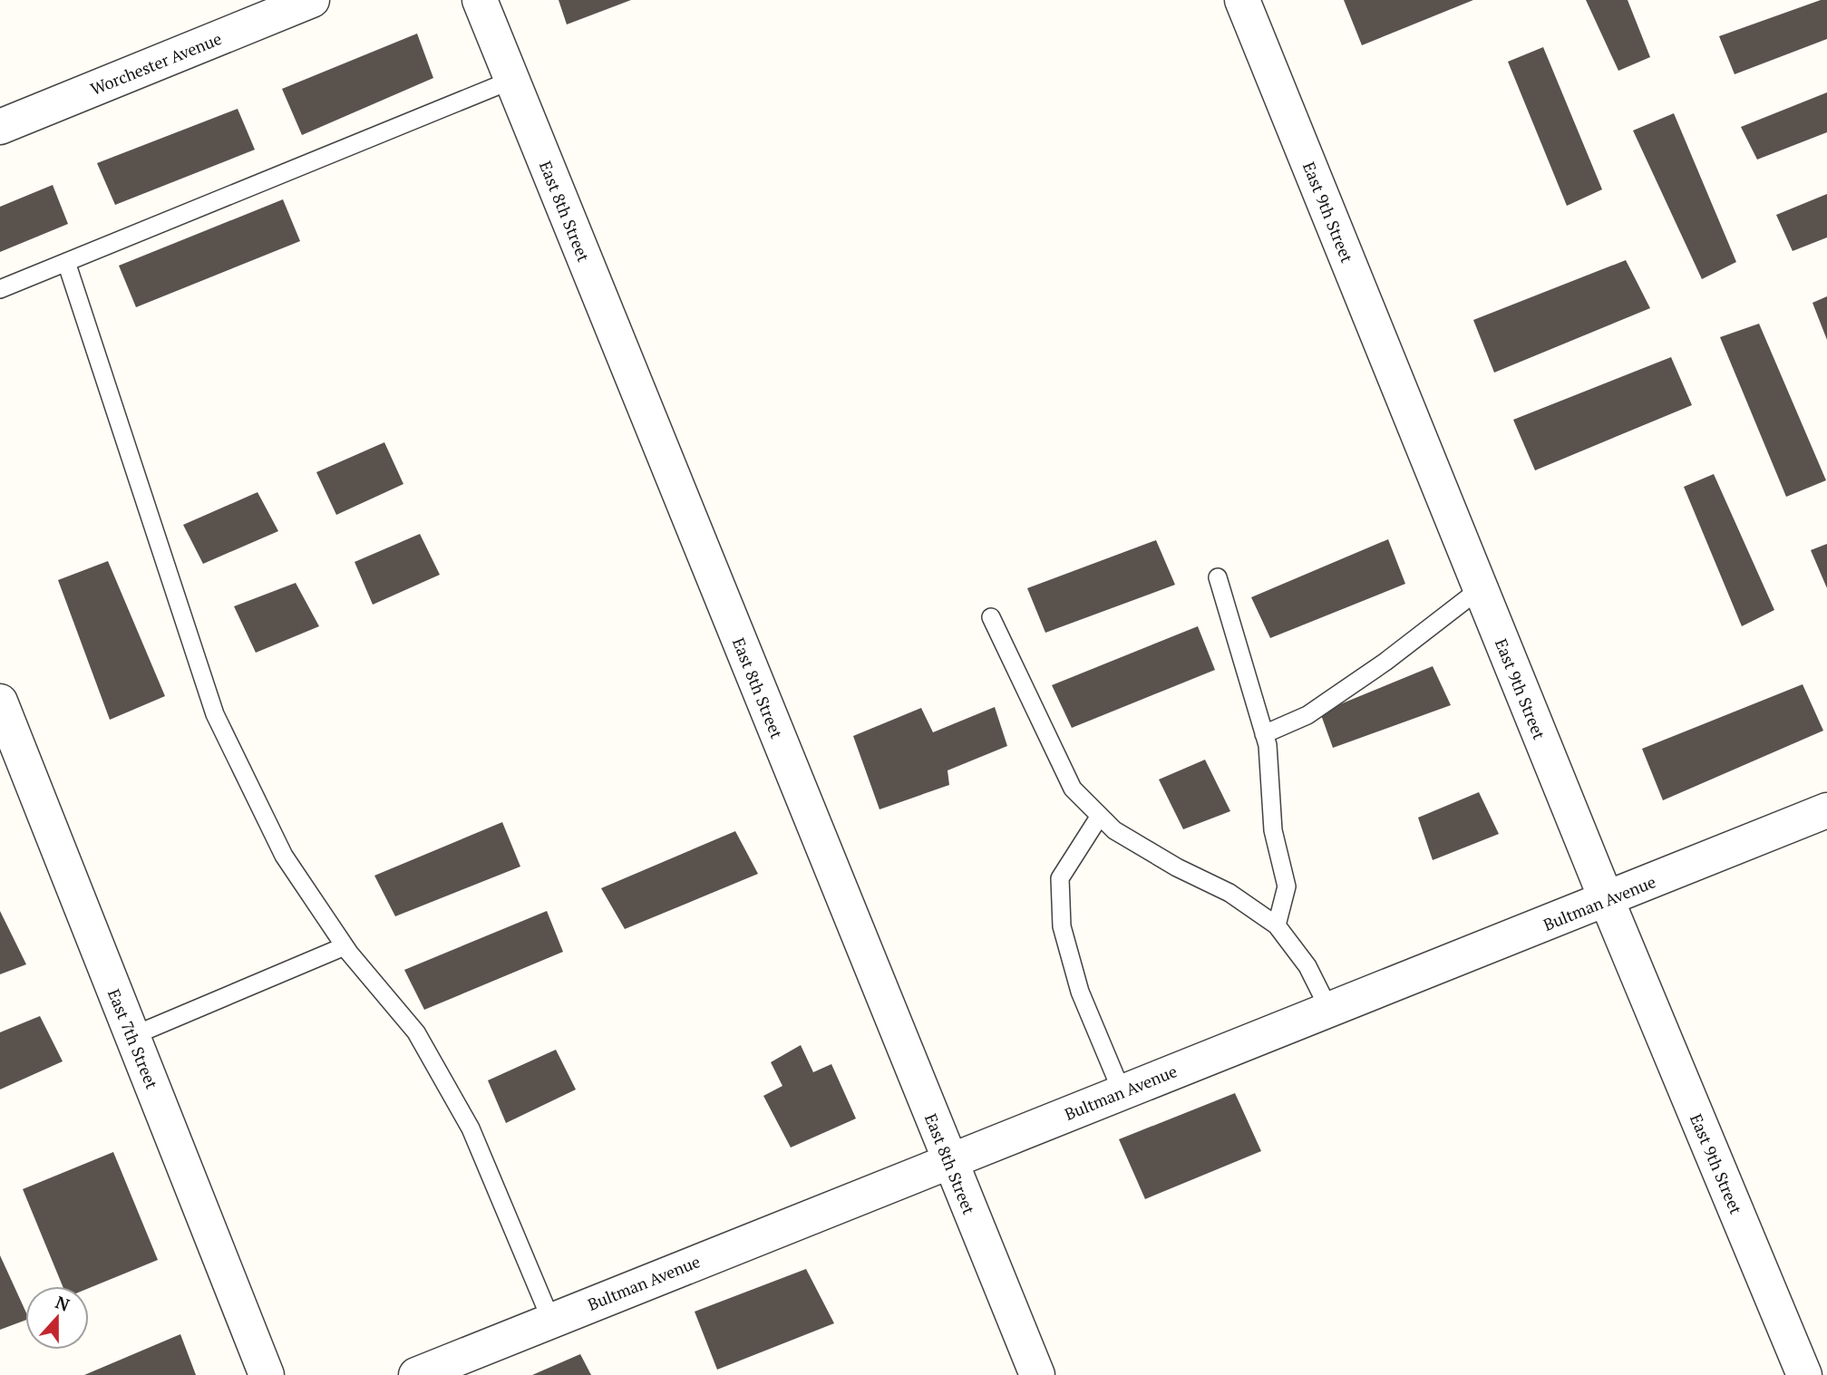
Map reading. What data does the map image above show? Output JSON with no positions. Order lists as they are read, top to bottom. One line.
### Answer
{"streets":{"street":["Worchester Avenue","East 8th Street","East 9th Street","Bultman Avenue","East 7th Street"]},"crossings":[["East 8th Street","Bultman Avenue"],["East 9th Street","Bultman Avenue"]],"north":"top"}
